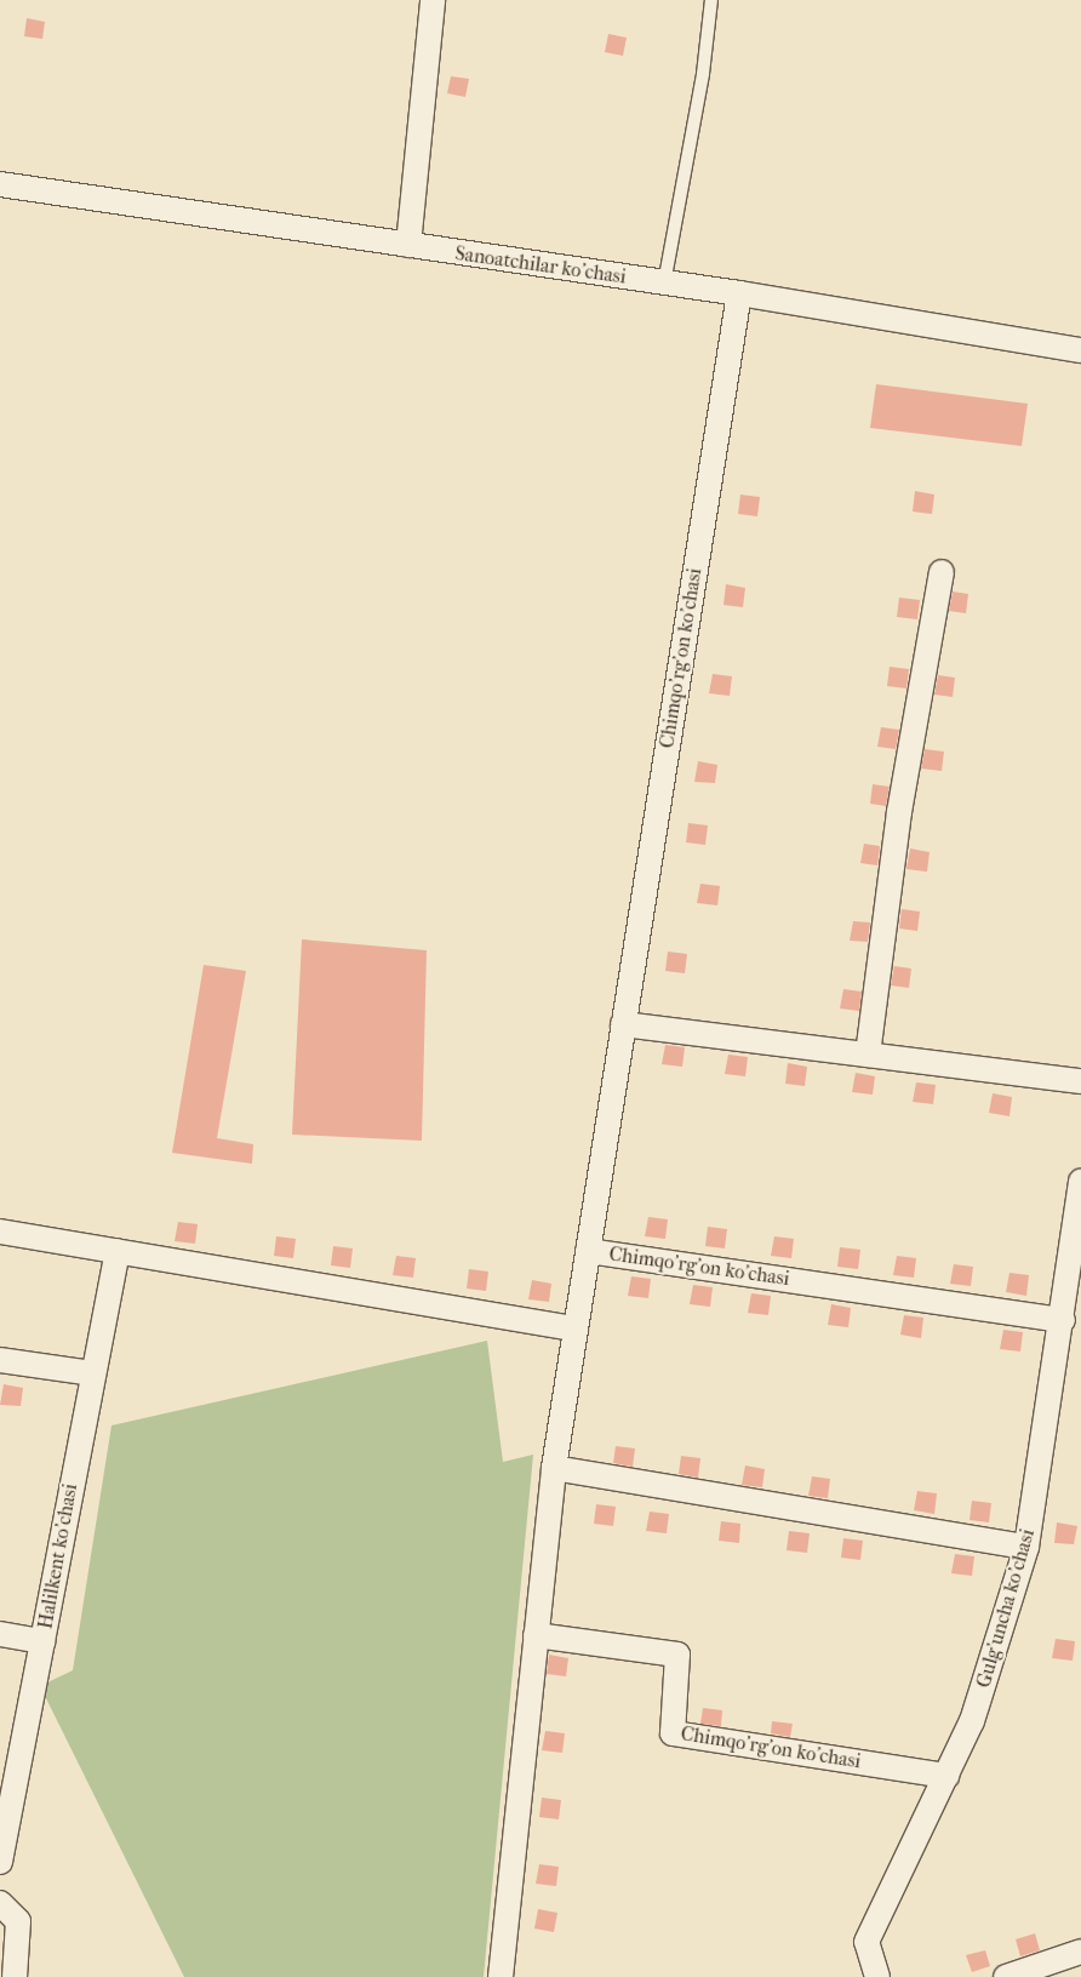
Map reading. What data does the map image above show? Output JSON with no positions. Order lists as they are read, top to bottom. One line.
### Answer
{"streets":{"street":["Sanoatchilar ko'chasi","Chimqo'rg'on ko'chasi","Halilkent ko'chasi","Gulg'uncha ko'chasi"]},"crossings":[["Sanoatchilar ko'chasi","Chimqo'rg'on ko'chasi"],["Chimqo'rg'on ko'chasi","Gulg'uncha ko'chasi"]]}
